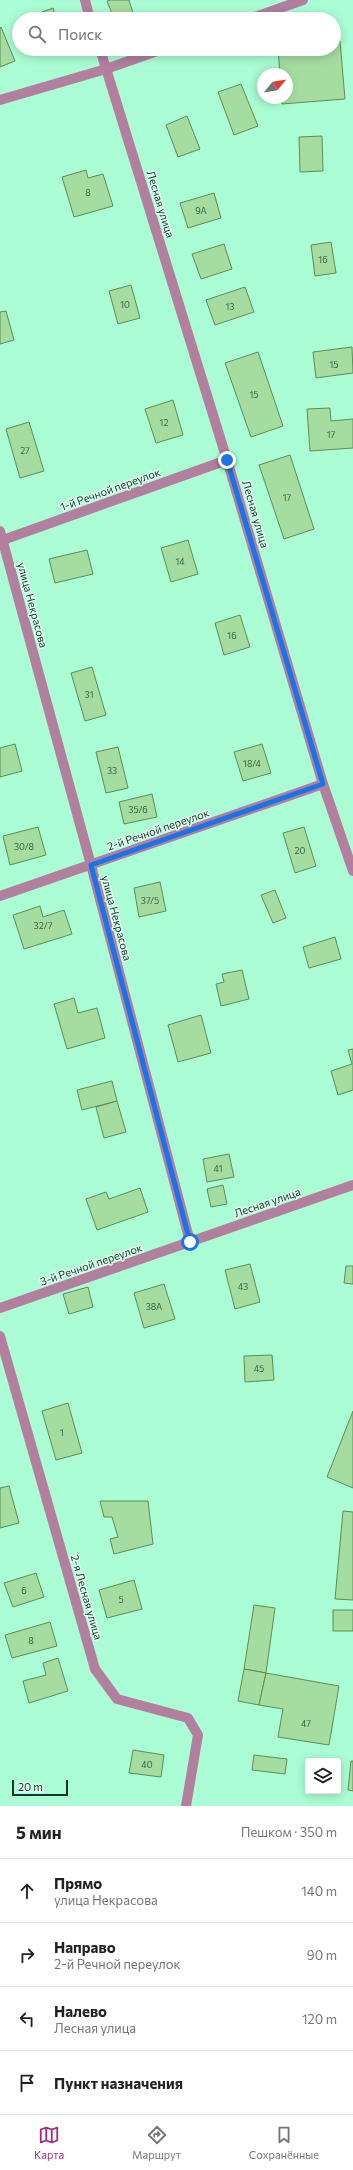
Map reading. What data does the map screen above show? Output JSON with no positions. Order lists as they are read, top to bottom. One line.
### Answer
{"streets":{"street":["Лесная улица","1-й Речной переулок","улица Некрасова","2-й Речной переулок","3-й Речной переулок","2-я Лесная улица"]},"crossings":[["Лесная улица","1-й Речной переулок"],["Лесная улица","улица Некрасова"],["Лесная улица","2-й Речной переулок"],["Лесная улица","3-й Речной переулок"],["1-й Речной переулок","улица Некрасова"],["улица Некрасова","2-й Речной переулок"],["улица Некрасова","3-й Речной переулок"]],"house_numbers":["8","9А","16","10","13","15","15","12","17","27","17","14","16","31","18/4","33","35/6","30/8","20","37/5","32/7","41","43","38А","45","1","6","5","8","47","40"],"scale_bar":"20 m","north":"top right","page":{"search":"Поиск","scale":"20 m","heading":["5 мин","Пешком · 350 m"],"list":[["Прямо","улица Некрасова","140 m"],["Направо","2-й Речной переулок","90 m"],["Налево","Лесная улица","120 m"],"Пункт назначения"],"nav":["Карта","Маршрут","Сохранённые"]}}
